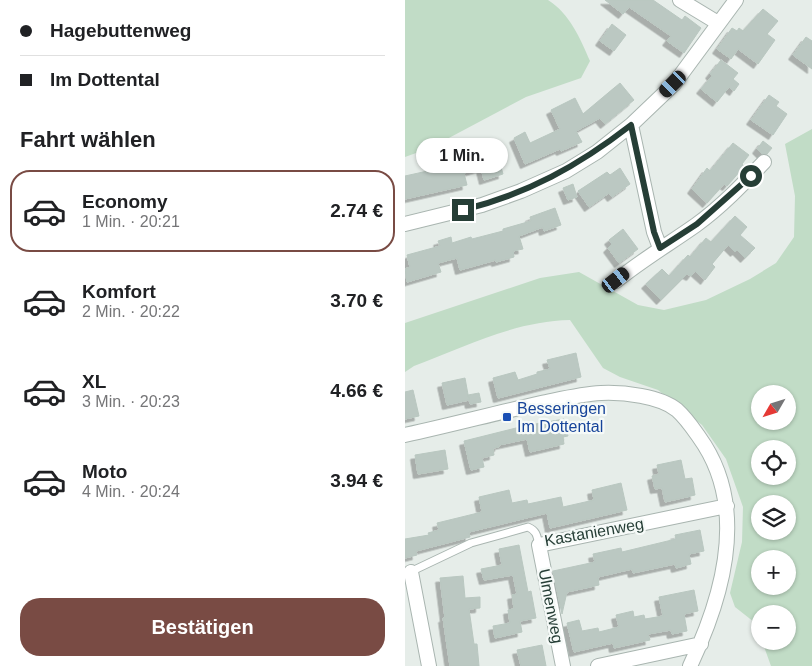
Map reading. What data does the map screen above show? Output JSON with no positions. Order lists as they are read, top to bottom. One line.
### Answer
{"streets":{"street":["Kastanienweg","Ulmenweg"]},"crossings":[["Kastanienweg","Ulmenweg"]],"places":{"transit":["Besseringen Im Dottental"]},"north":"bottom left","page":{"banner":["Hagebuttenweg","Im Dottental"],"heading":"Fahrt wählen","bubble":"1 Min.","list":[{"name":"Economy","note":"1 Min. · 20:21","value":"2.74 €"},{"name":"Komfort","note":"2 Min. · 20:22","value":"3.70 €"},{"name":"XL","note":"3 Min. · 20:23","value":"4.66 €"},{"name":"Moto","note":"4 Min. · 20:24","value":"3.94 €"}],"map_buttons":["+","−"],"buttons":"Bestätigen"}}
